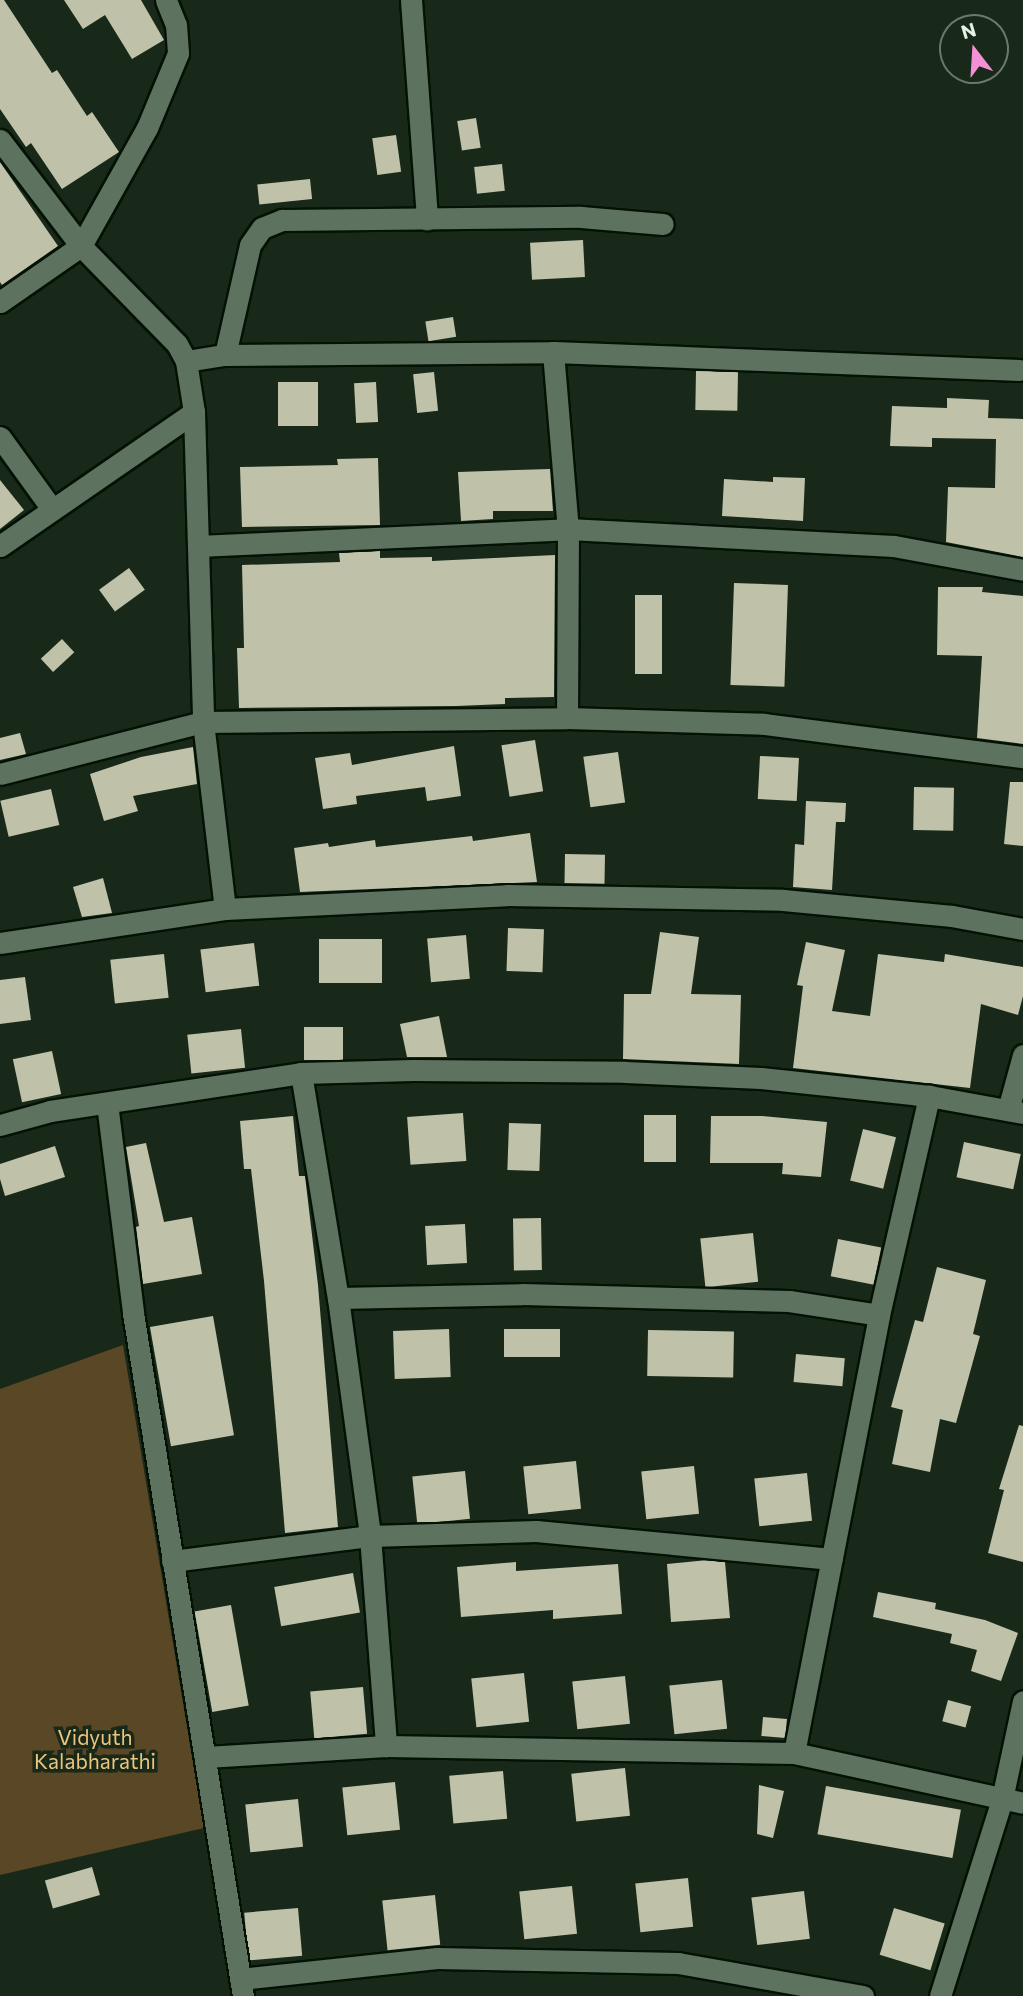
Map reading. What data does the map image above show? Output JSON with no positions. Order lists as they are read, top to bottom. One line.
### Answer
{"parks":["Vidyuth Kalabharathi"],"north":"top"}
